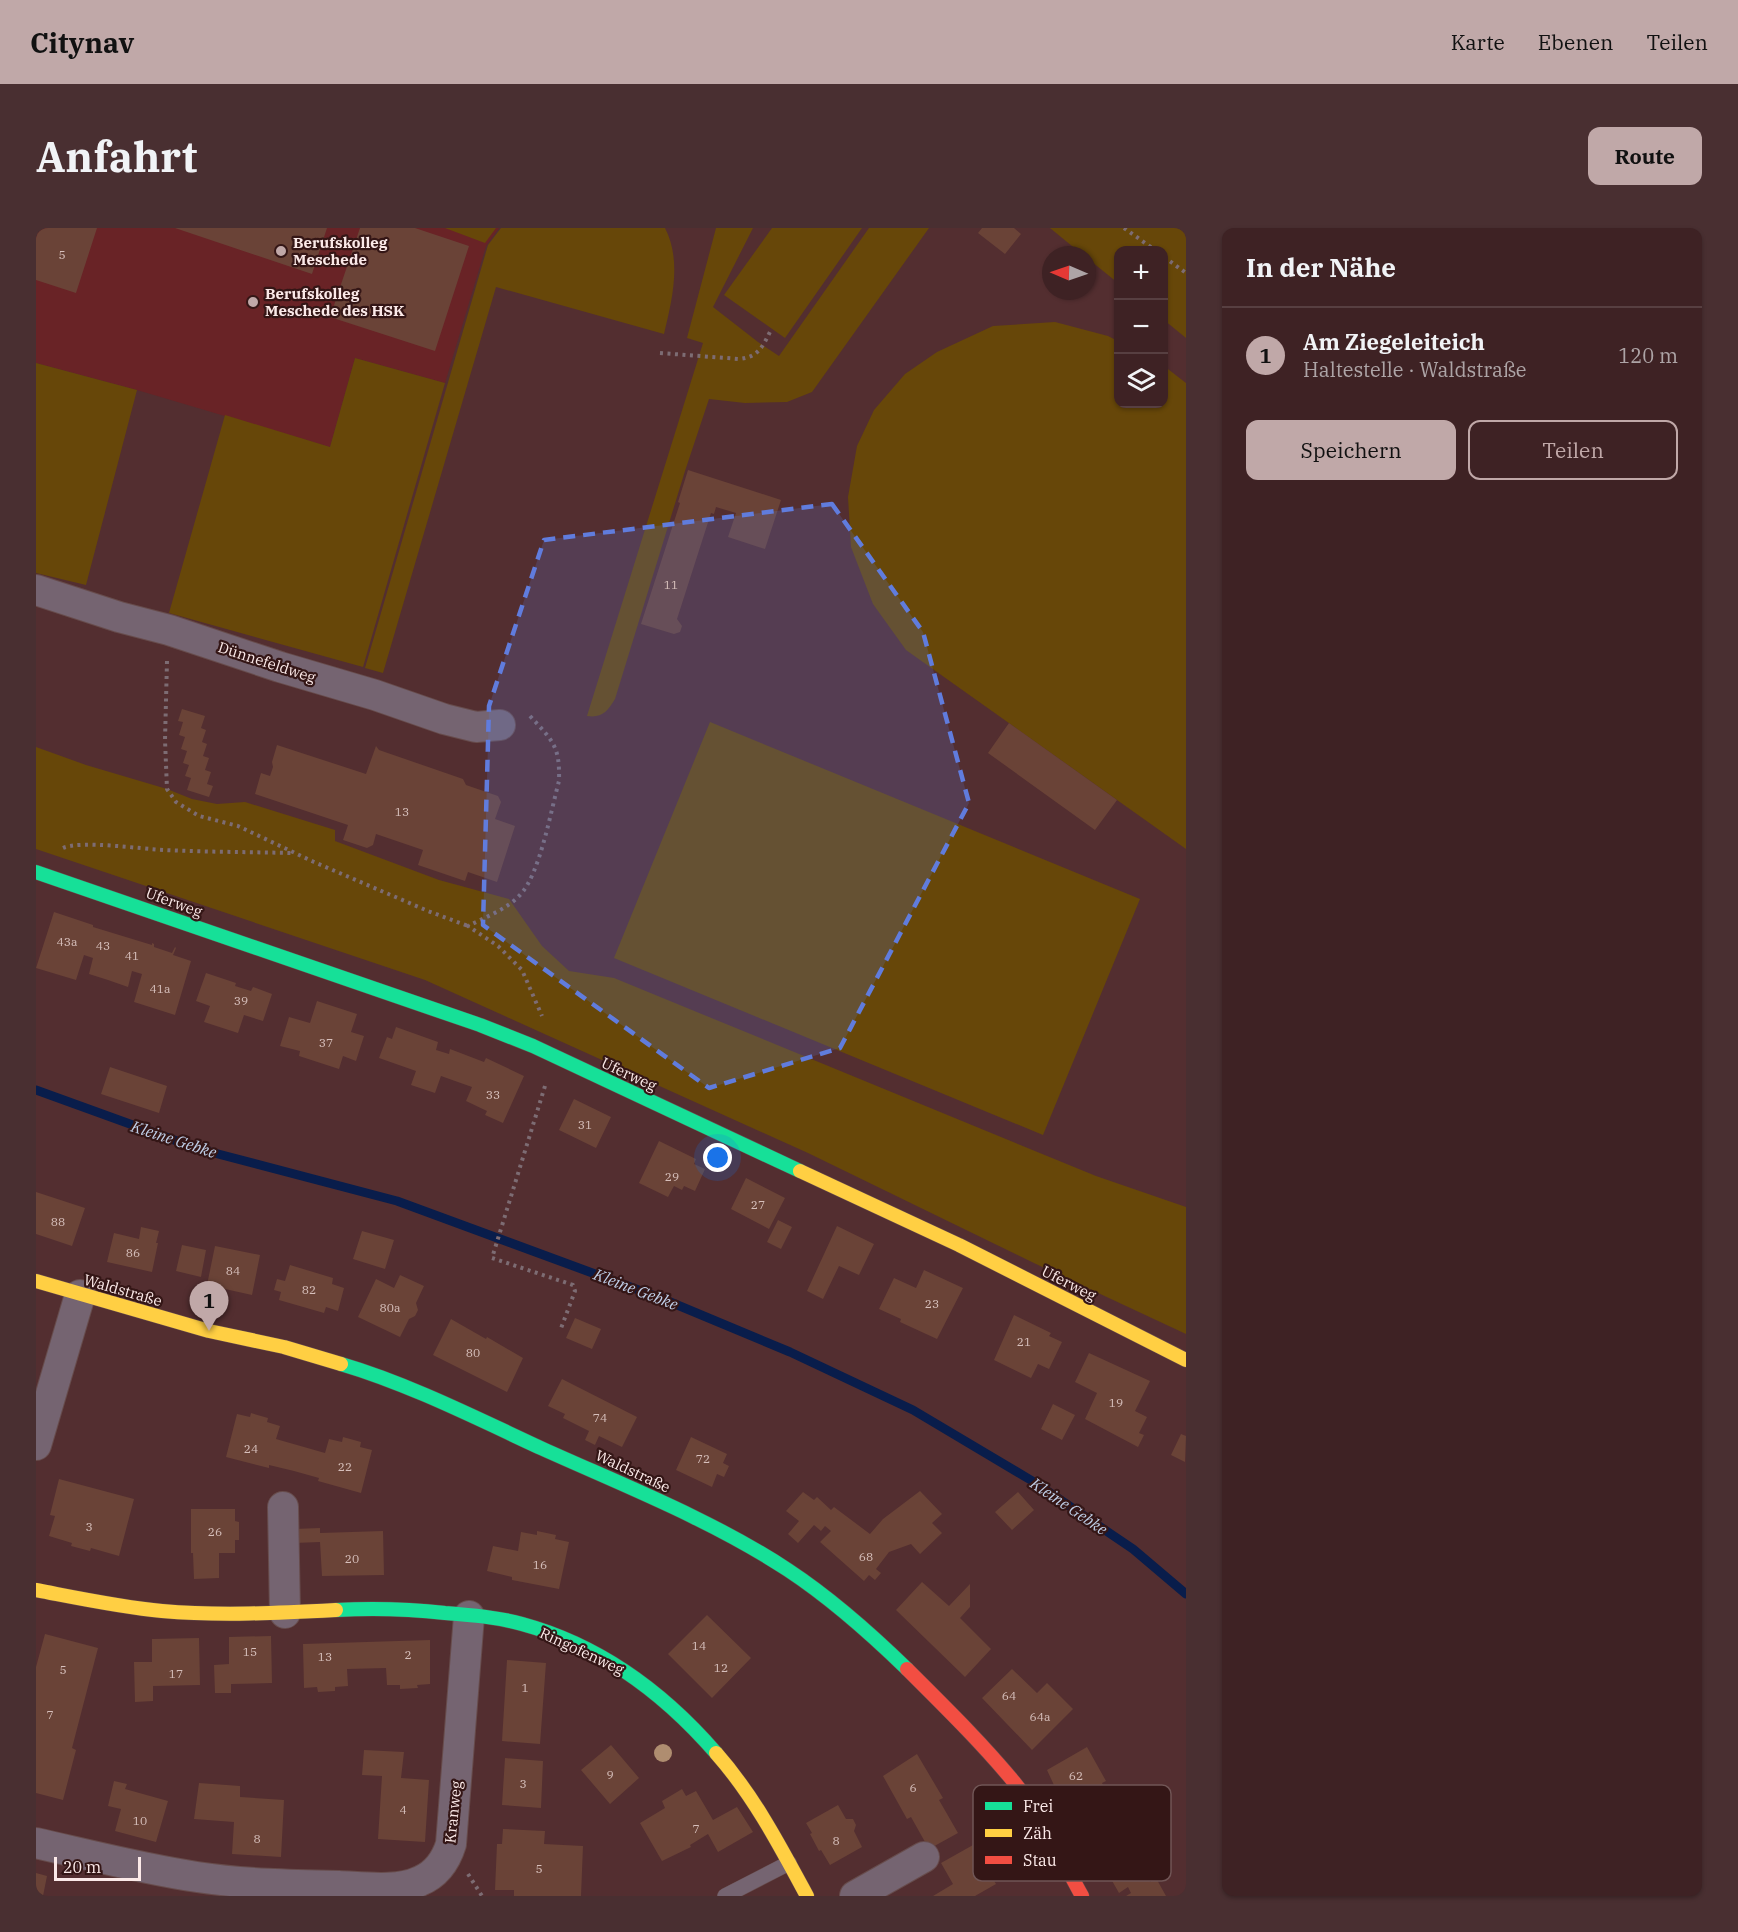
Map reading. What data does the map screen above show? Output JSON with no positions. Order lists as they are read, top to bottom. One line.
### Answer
{"streets":{"street":["Dünnefeldweg","Uferweg","Waldstraße","Ringofenweg","Kranweg"]},"crossings":[["Ringofenweg","Kranweg"]],"water":["Kleine Gebke"],"places":["Berufskolleg Meschede","Berufskolleg Meschede des HSK"],"house_numbers":["5","11","13","43a","43","41","41a","39","37","33","31","29","27","88","86","84","82","23","80a","21","80","19","74","24","72","22","3","26","68","20","16","14","15","2","13","12","5","17","1","64","7","64a","9","62","3","6","4","10","7","8","8","5"],"legend":["Frei","Zäh","Stau"],"scale_bar":"20 m","north":"left","page":{"header":"Citynav","nav":["Karte","Ebenen","Teilen"],"buttons":["Route",["Speichern","Teilen"]],"title":"Anfahrt","heading":"In der Nähe","map_buttons":["+","−"],"list":[{"mark":"1","name":"Am Ziegeleiteich","note":"Haltestelle · Waldstraße","value":"120 m"}],"pins":"1","scale":"20 m"}}
